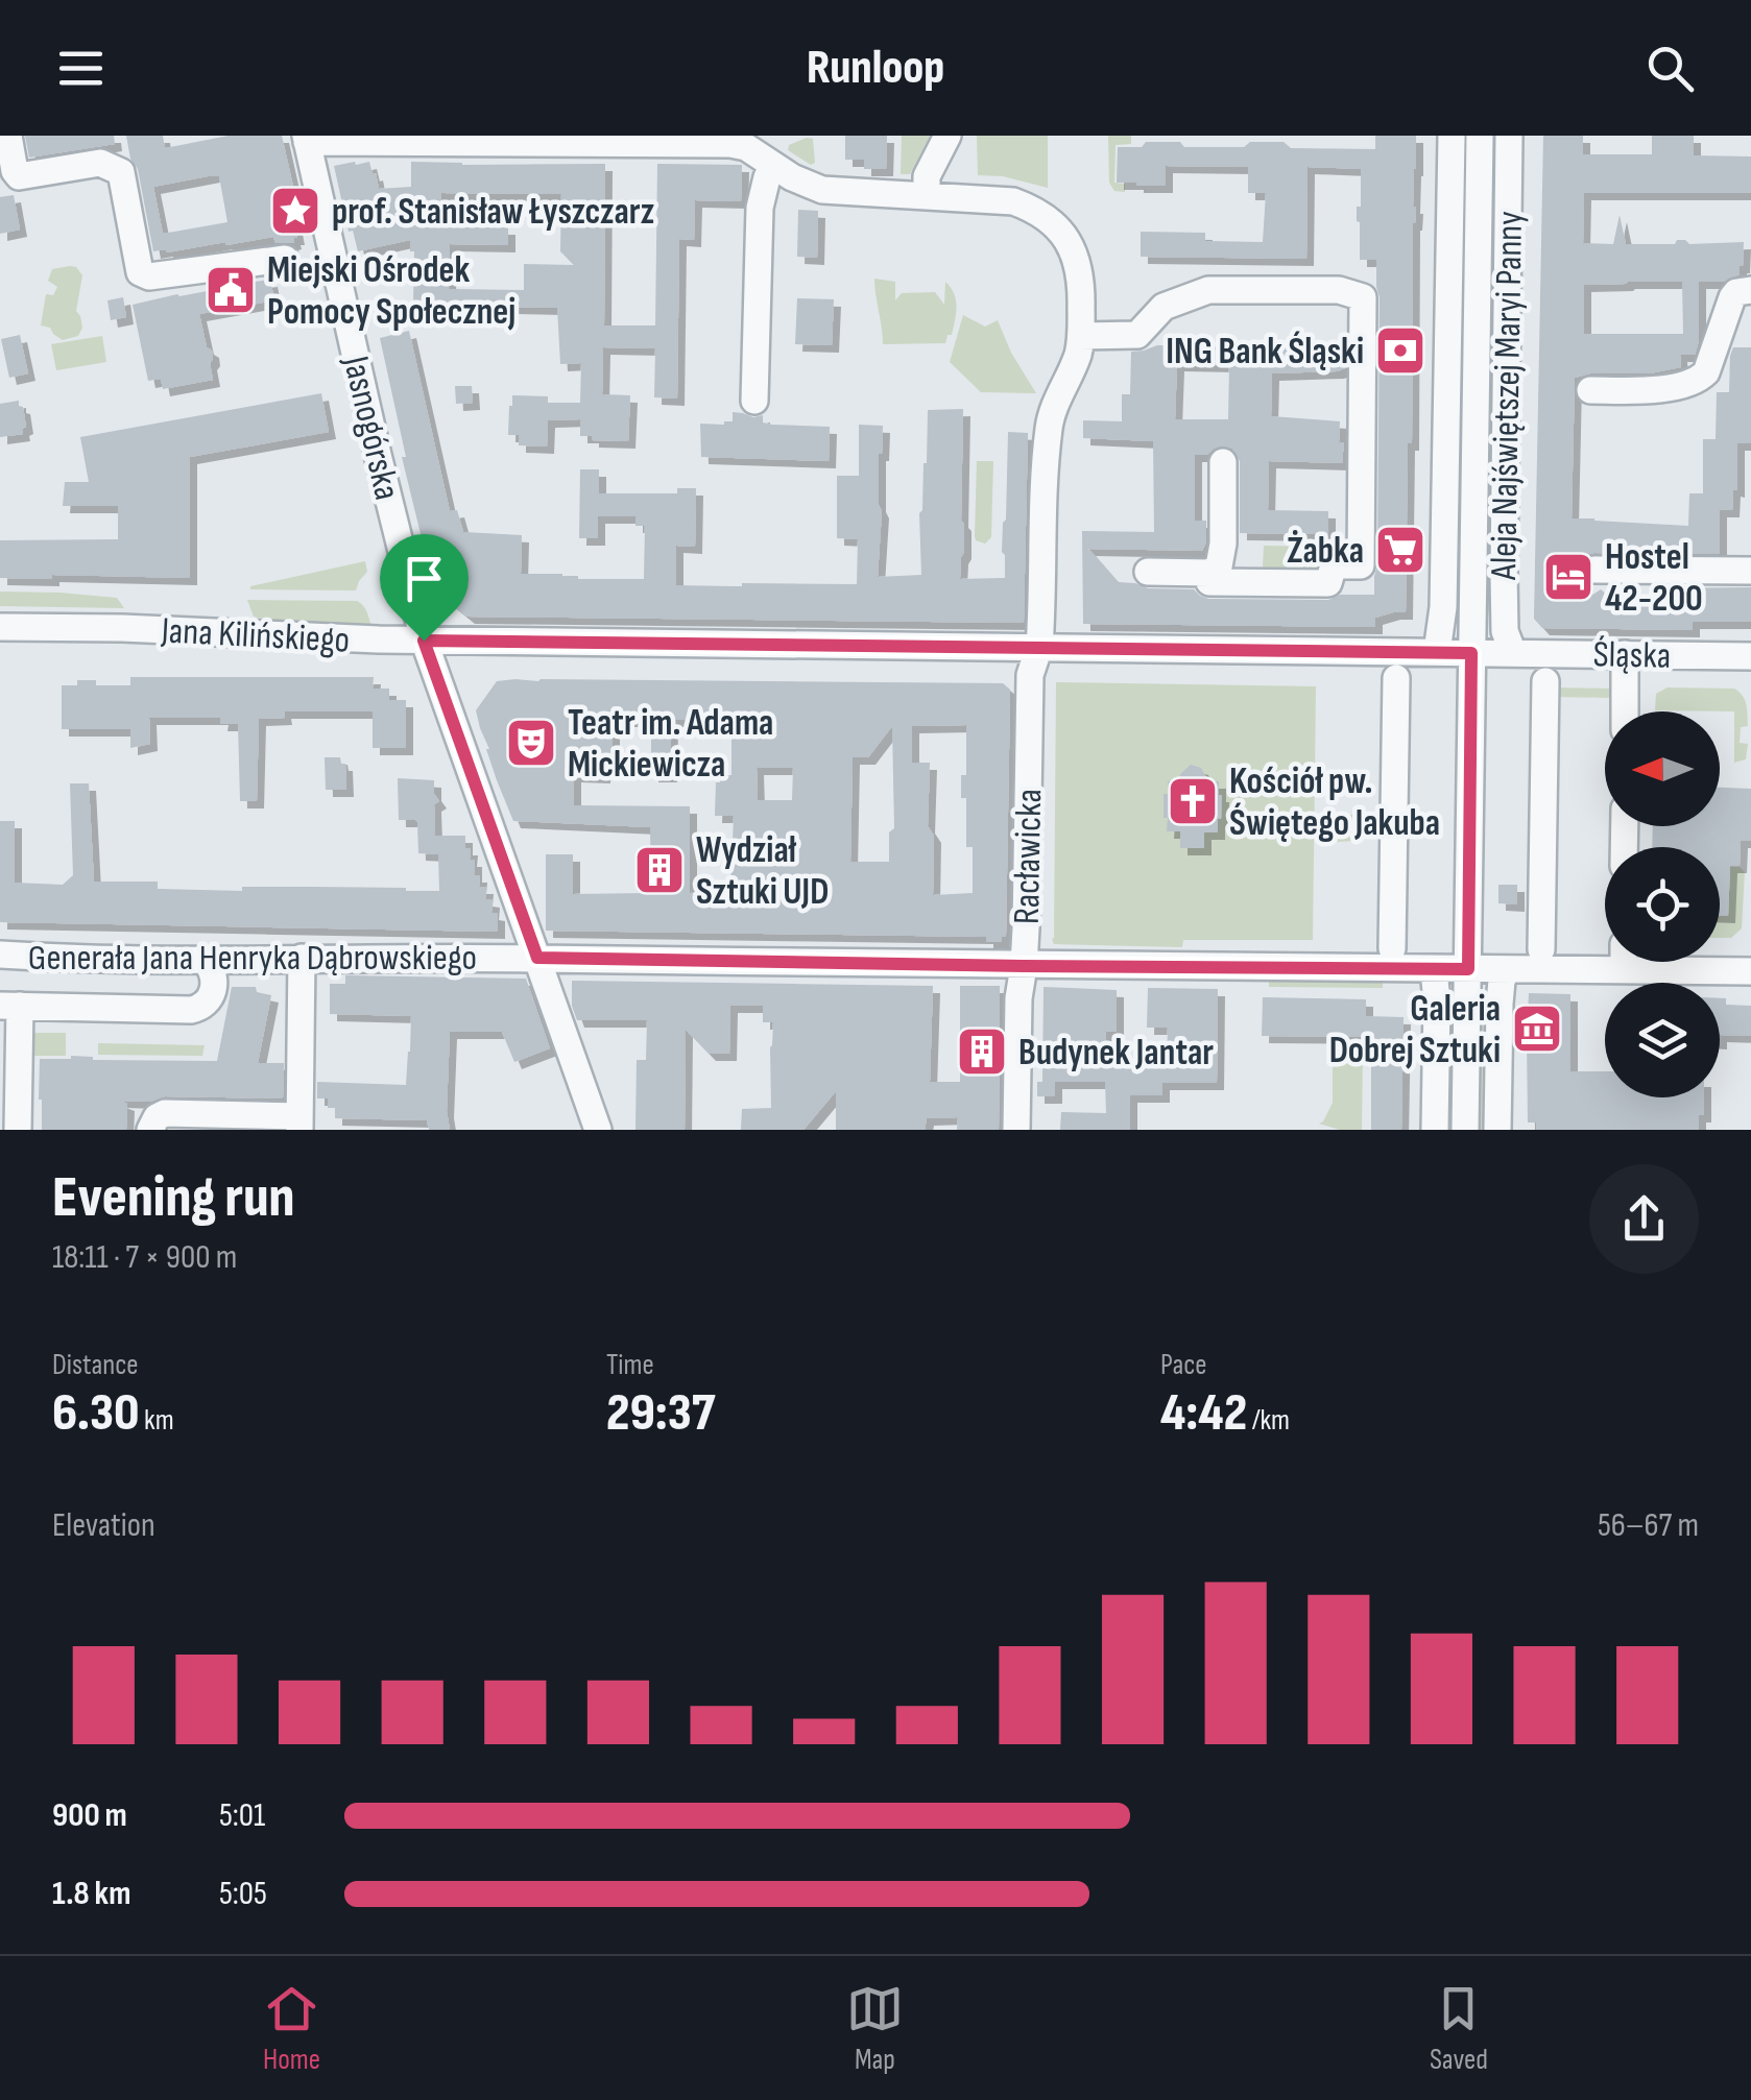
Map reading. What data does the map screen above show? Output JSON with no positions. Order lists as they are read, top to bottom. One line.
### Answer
{"streets":{"street":["Aleja Najświętszej Maryi Panny","Jasnogórska","Jana Kilińskiego","Śląska","Racławicka","Generała Jana Henryka Dąbrowskiego"]},"crossings":[["Aleja Najświętszej Maryi Panny","Jana Kilińskiego"],["Aleja Najświętszej Maryi Panny","Śląska"],["Aleja Najświętszej Maryi Panny","Generała Jana Henryka Dąbrowskiego"],["Jasnogórska","Jana Kilińskiego"],["Jasnogórska","Racławicka"],["Jasnogórska","Generała Jana Henryka Dąbrowskiego"],["Jana Kilińskiego","Śląska"],["Jana Kilińskiego","Racławicka"],["Racławicka","Generała Jana Henryka Dąbrowskiego"]],"places":{"place":["prof. Stanisław Łyszczarz"],"public building":["Miejski Ośrodek Pomocy Społecznej"],"bank":["ING Bank Śląski"],"supermarket":["Żabka"],"hotel":["Hostel 42-200"],"theatre":["Teatr im. Adama Mickiewicza"],"church":["Kościół pw. Świętego Jakuba"],"building":["Wydział Sztuki UJD","Budynek Jantar"],"museum":["Galeria Dobrej Sztuki"]},"north":"left","page":{"header":"Runloop","heading":["Evening run","18:11 · 7 × 900 m"],"stats":[["Distance","6.30 km"],["Time","29:37"],["Pace","4:42 /km"]],"chart":["Elevation","56–67 m"],"list":[{"name":"900 m","note":"5:01"},{"name":"1.8 km","note":"5:05"}],"tabs":["Home","Map","Saved"]}}
